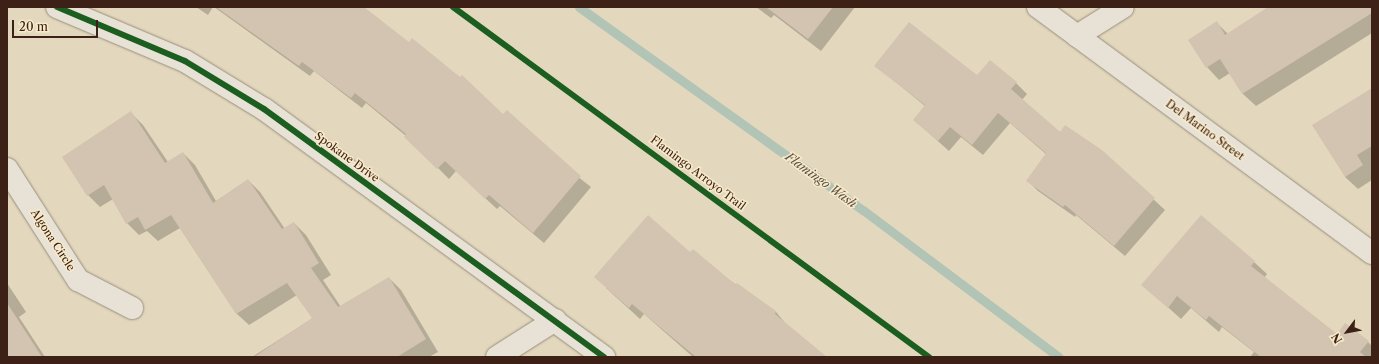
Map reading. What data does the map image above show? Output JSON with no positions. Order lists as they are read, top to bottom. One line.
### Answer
{"streets":{"street":["Del Marino Street","Spokane Drive","Algona Circle"],"cycle path":["Flamingo Arroyo Trail"]},"water":["Flamingo Wash"],"scale_bar":"20 m","north":"bottom left"}
